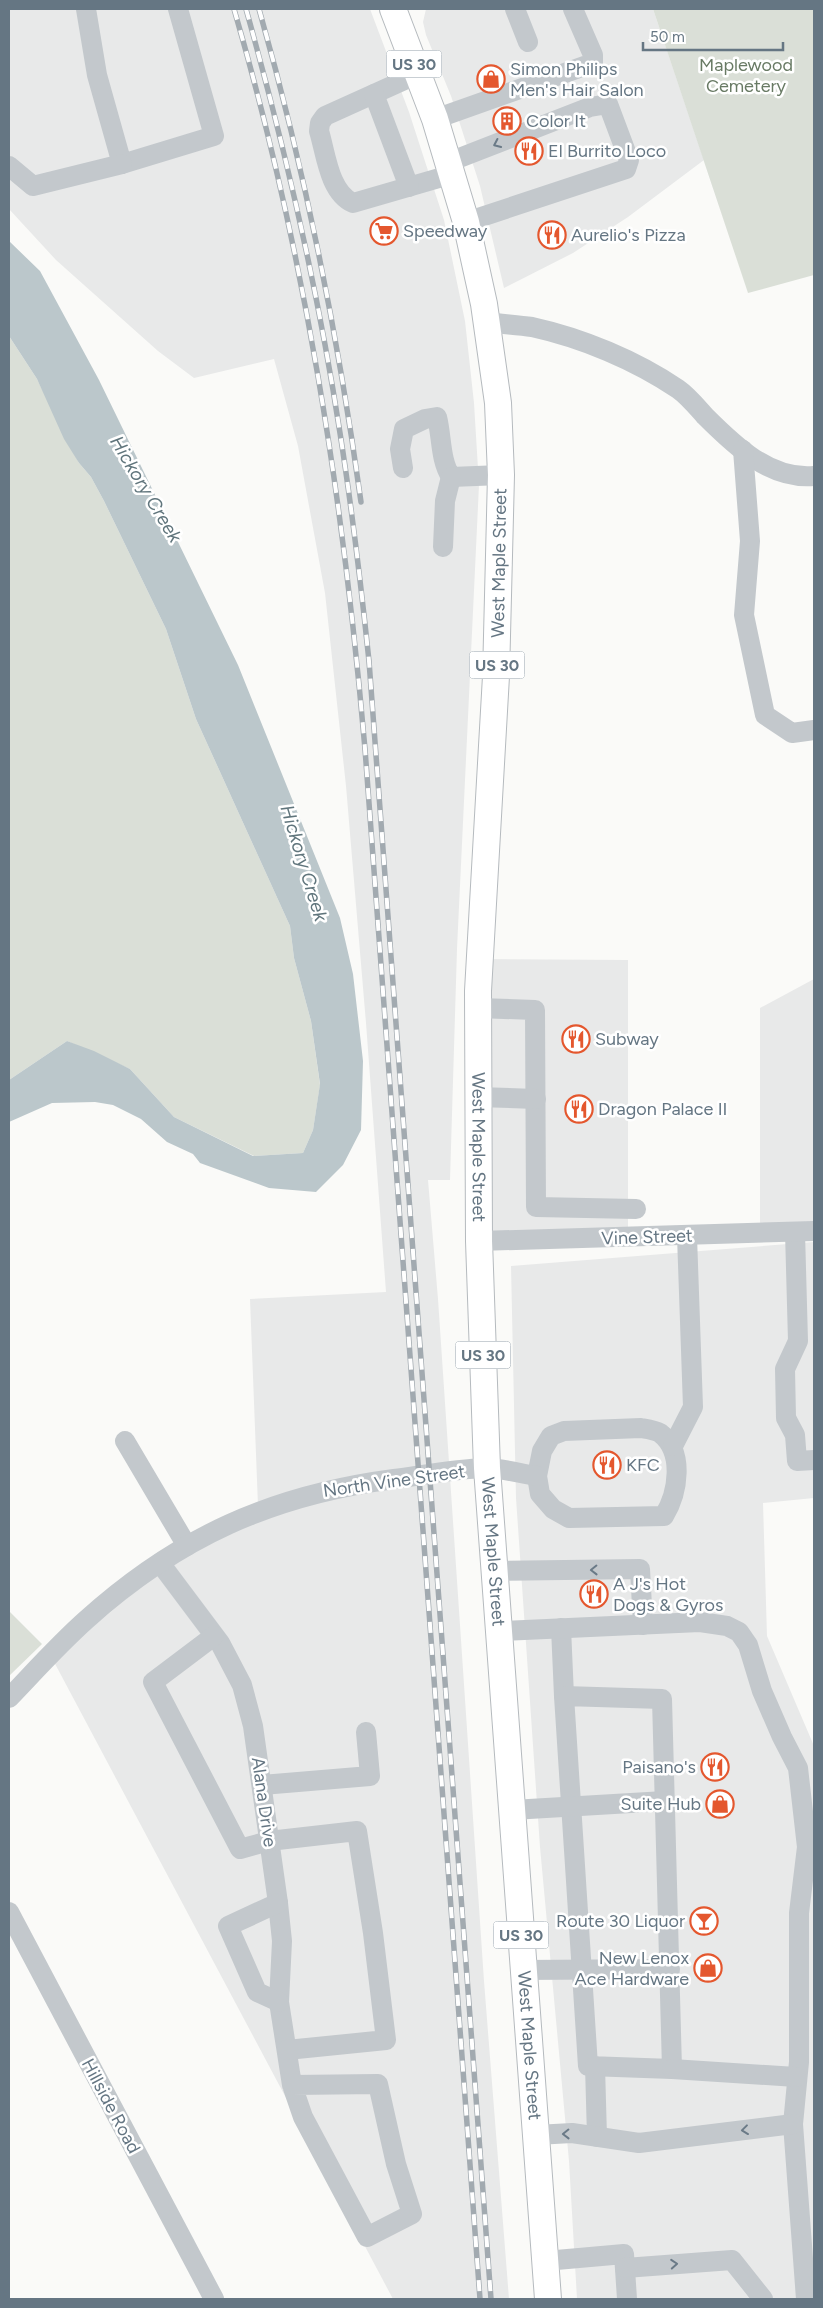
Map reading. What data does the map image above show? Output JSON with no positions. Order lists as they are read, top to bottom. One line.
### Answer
{"streets":{"main road":["US 30","West Maple Street"],"street":["Vine Street","North Vine Street","Alana Drive","Hillside Road"]},"crossings":[["West Maple Street","Vine Street"],["West Maple Street","North Vine Street"],["North Vine Street","Alana Drive"]],"water":["Hickory Creek"],"parks":["Maplewood Cemetery"],"places":{"shop":["Simon Philips Men's Hair Salon","Suite Hub","New Lenox Ace Hardware"],"building":["Color It"],"restaurant":["El Burrito Loco","Aurelio's Pizza","Subway","Dragon Palace II","KFC","A J's Hot Dogs & Gyros","Paisano's"],"supermarket":["Speedway"],"bar":["Route 30 Liquor"]},"scale_bar":"50 m"}
